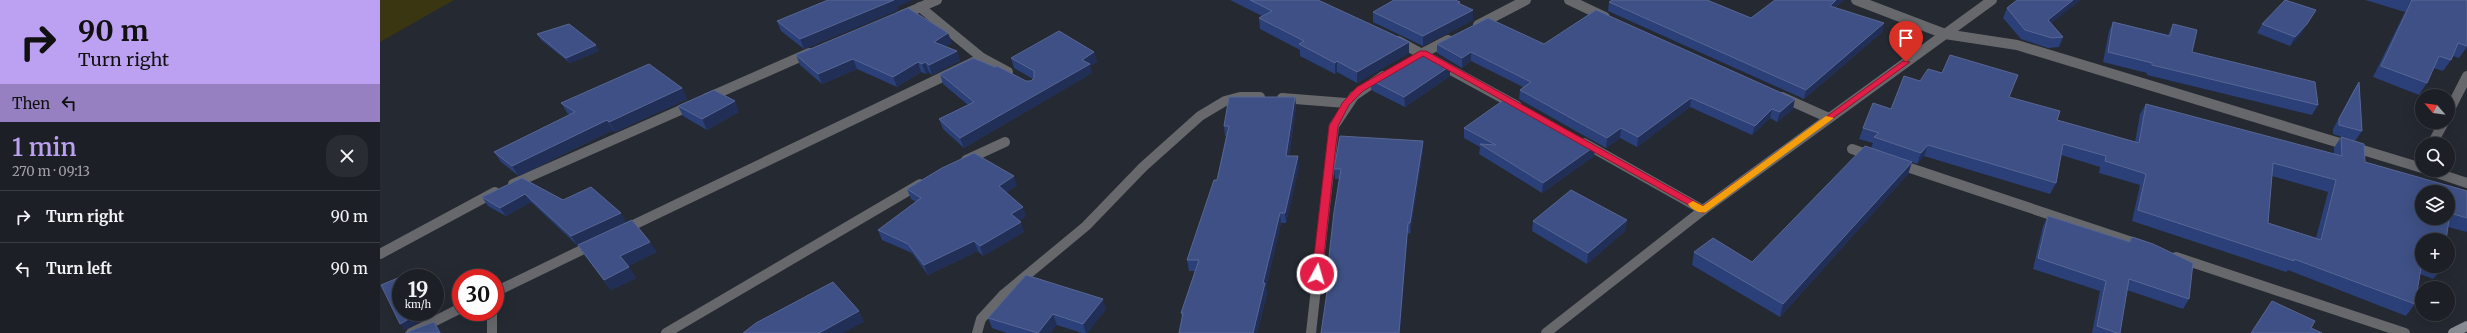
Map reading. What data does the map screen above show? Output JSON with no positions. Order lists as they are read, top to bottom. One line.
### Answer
{"north":"top left","page":{"turn":["90 m","Turn right"],"then":"Then","map_buttons":["+","−"],"heading":["1 min","270 m · 09:13"],"list":[{"name":"Turn right","value":"90 m"},{"name":"Turn left","value":"90 m"}],"speed":"19 km/h","limit":"30"}}
